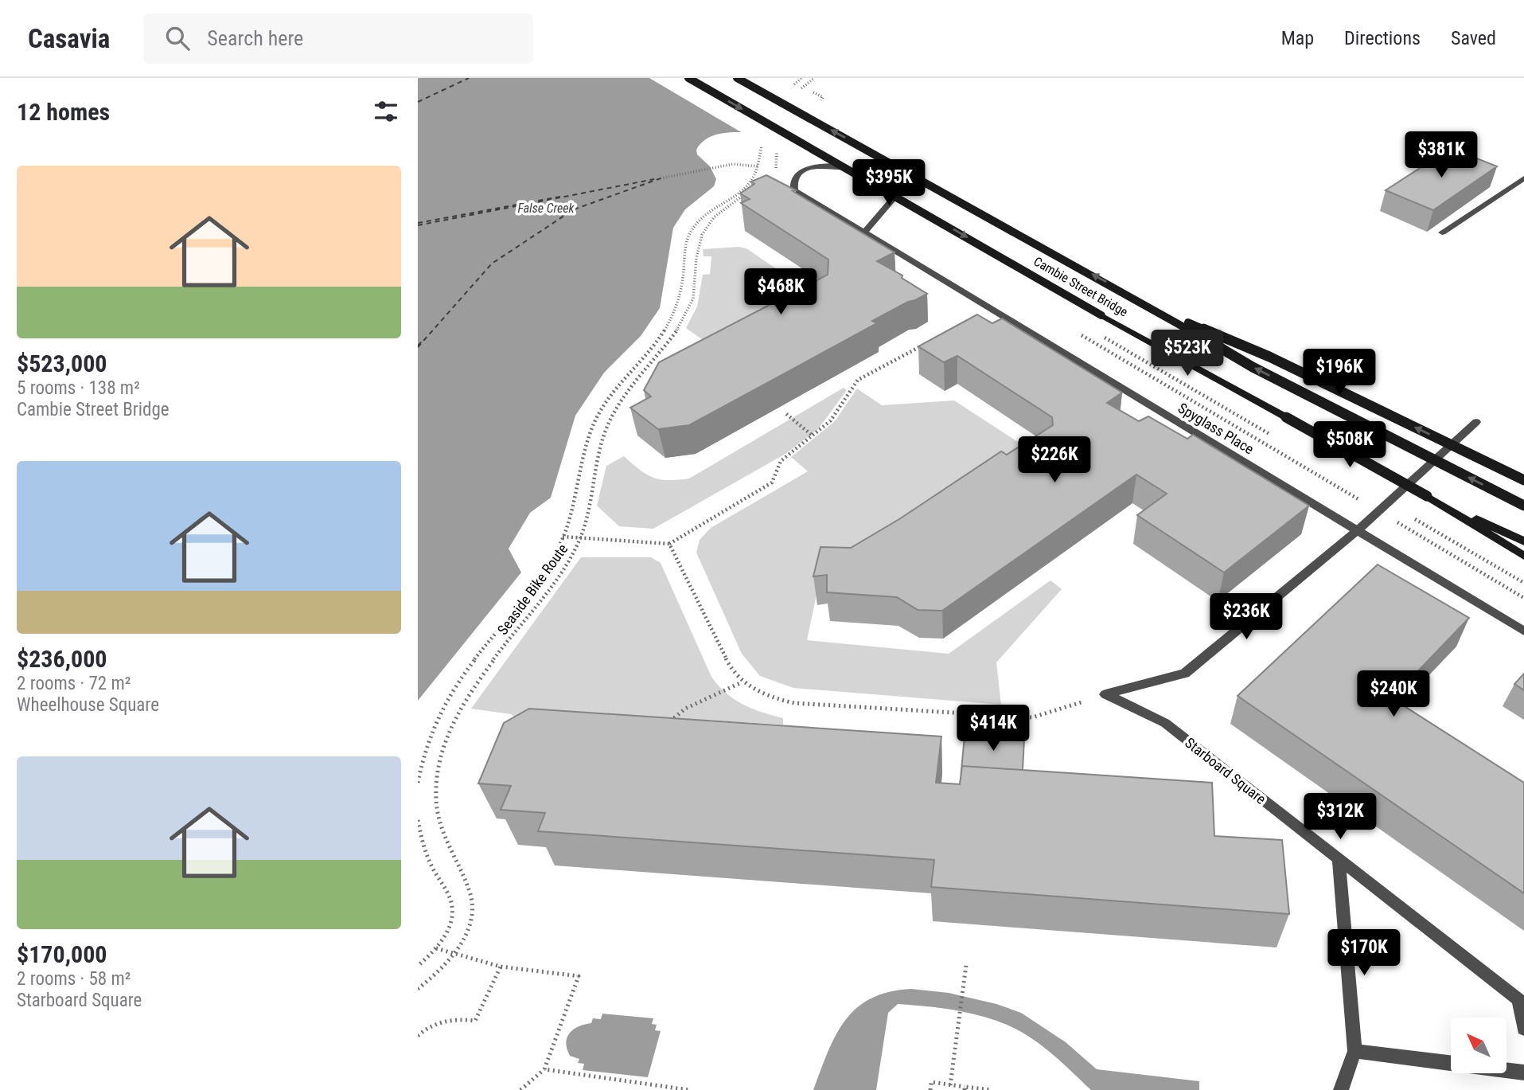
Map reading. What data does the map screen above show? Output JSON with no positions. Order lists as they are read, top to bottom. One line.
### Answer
{"streets":{"main road":["Cambie Street Bridge"],"street":["Spyglass Place","Starboard Square"],"path":["Seaside Bike Route"]},"water":["False Creek"],"north":"top left","page":{"header":"Casavia","search":"Search here","nav":["Map","Directions","Saved"],"heading":"12 homes","price":["$381K","$395K","$468K","$523K","$196K","$508K","$226K","$236K","$240K","$414K","$312K","$170K"],"list":[{"name":"$523,000","note":"5 rooms · 138 m² · Cambie Street Bridge"},{"name":"$236,000","note":"2 rooms · 72 m² · Wheelhouse Square"},{"name":"$170,000","note":"2 rooms · 58 m² · Starboard Square"}]}}
